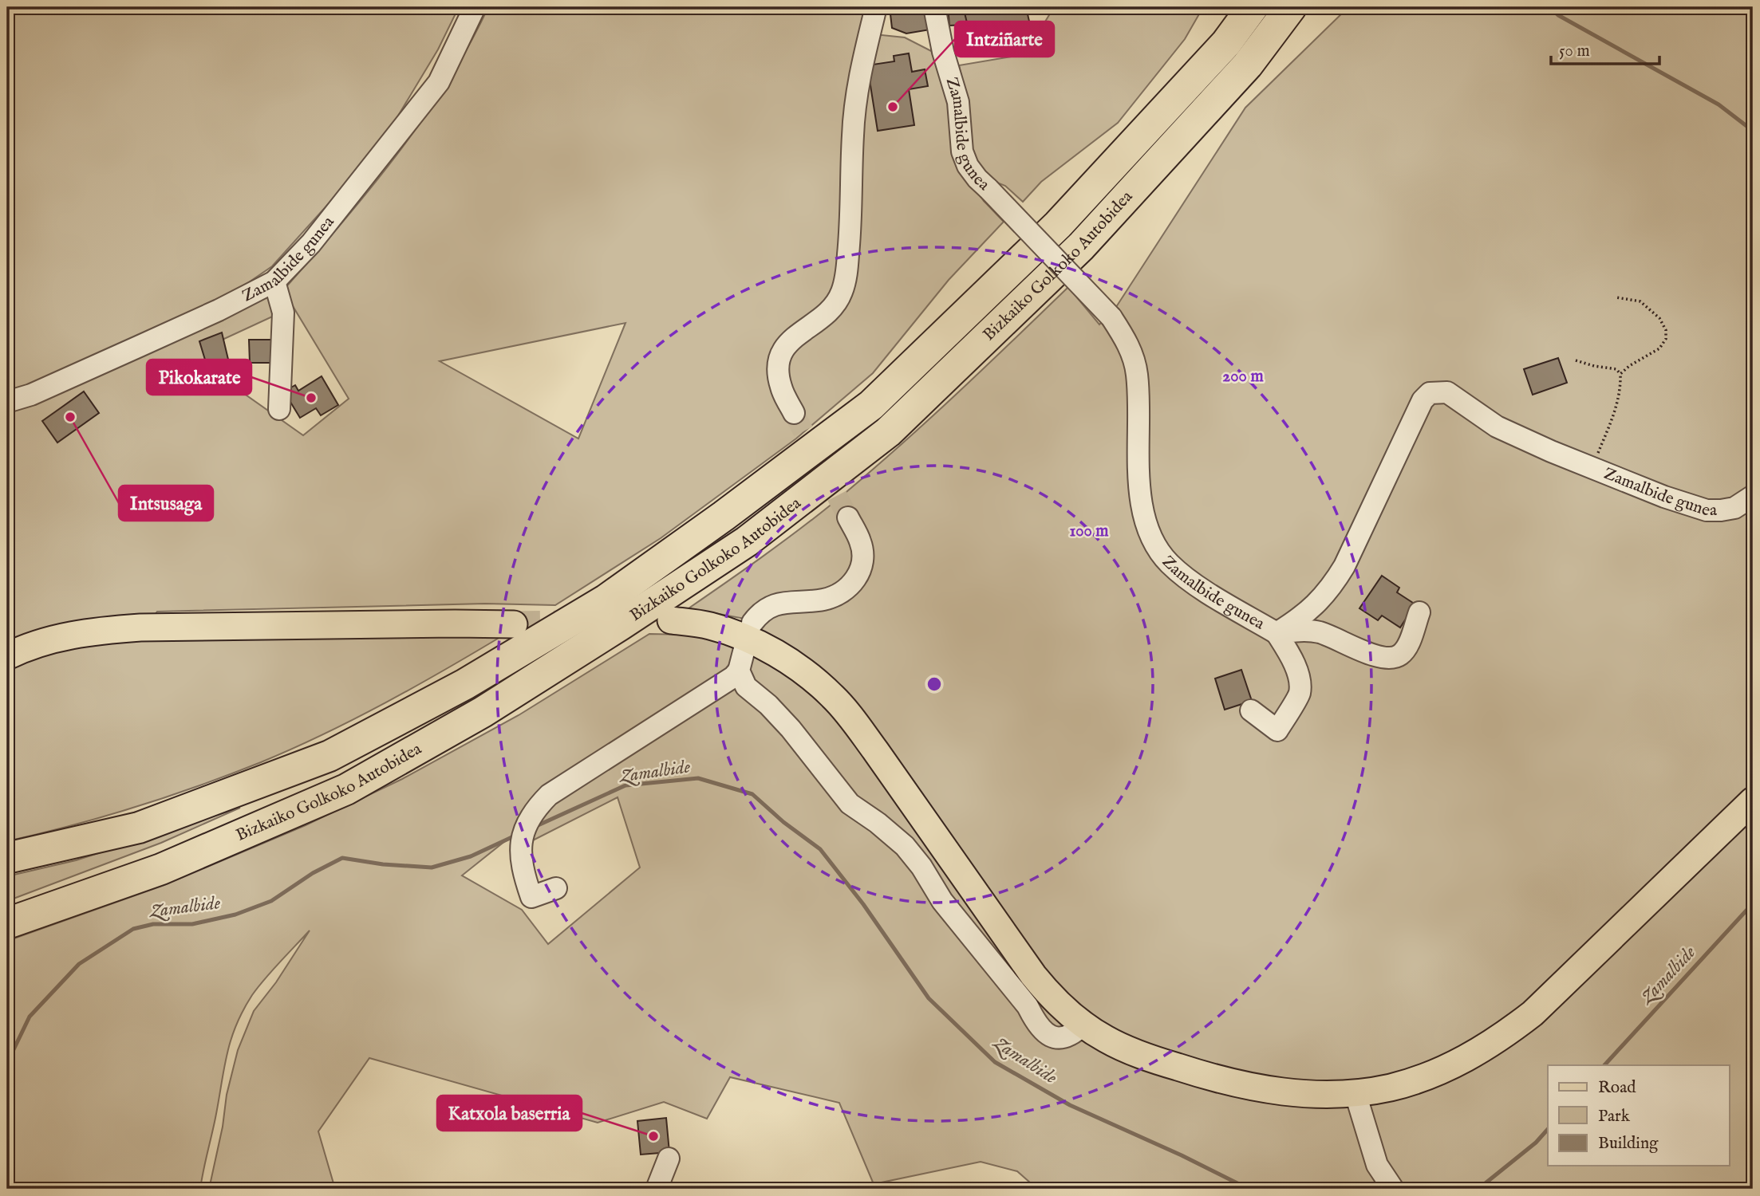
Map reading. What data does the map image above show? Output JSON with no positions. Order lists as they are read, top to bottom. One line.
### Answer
{"streets":{"highway":["Bizkaiko Golkoko Autobidea"],"street":["Zamalbide gunea"]},"water":["Zamalbide"],"places":["Intziñarte","Pikokarate","Intsusaga","Katxola baserria"],"legend":["Road","Park","Building"],"scale_bar":"50 m","rings":["200 m","100 m"]}
